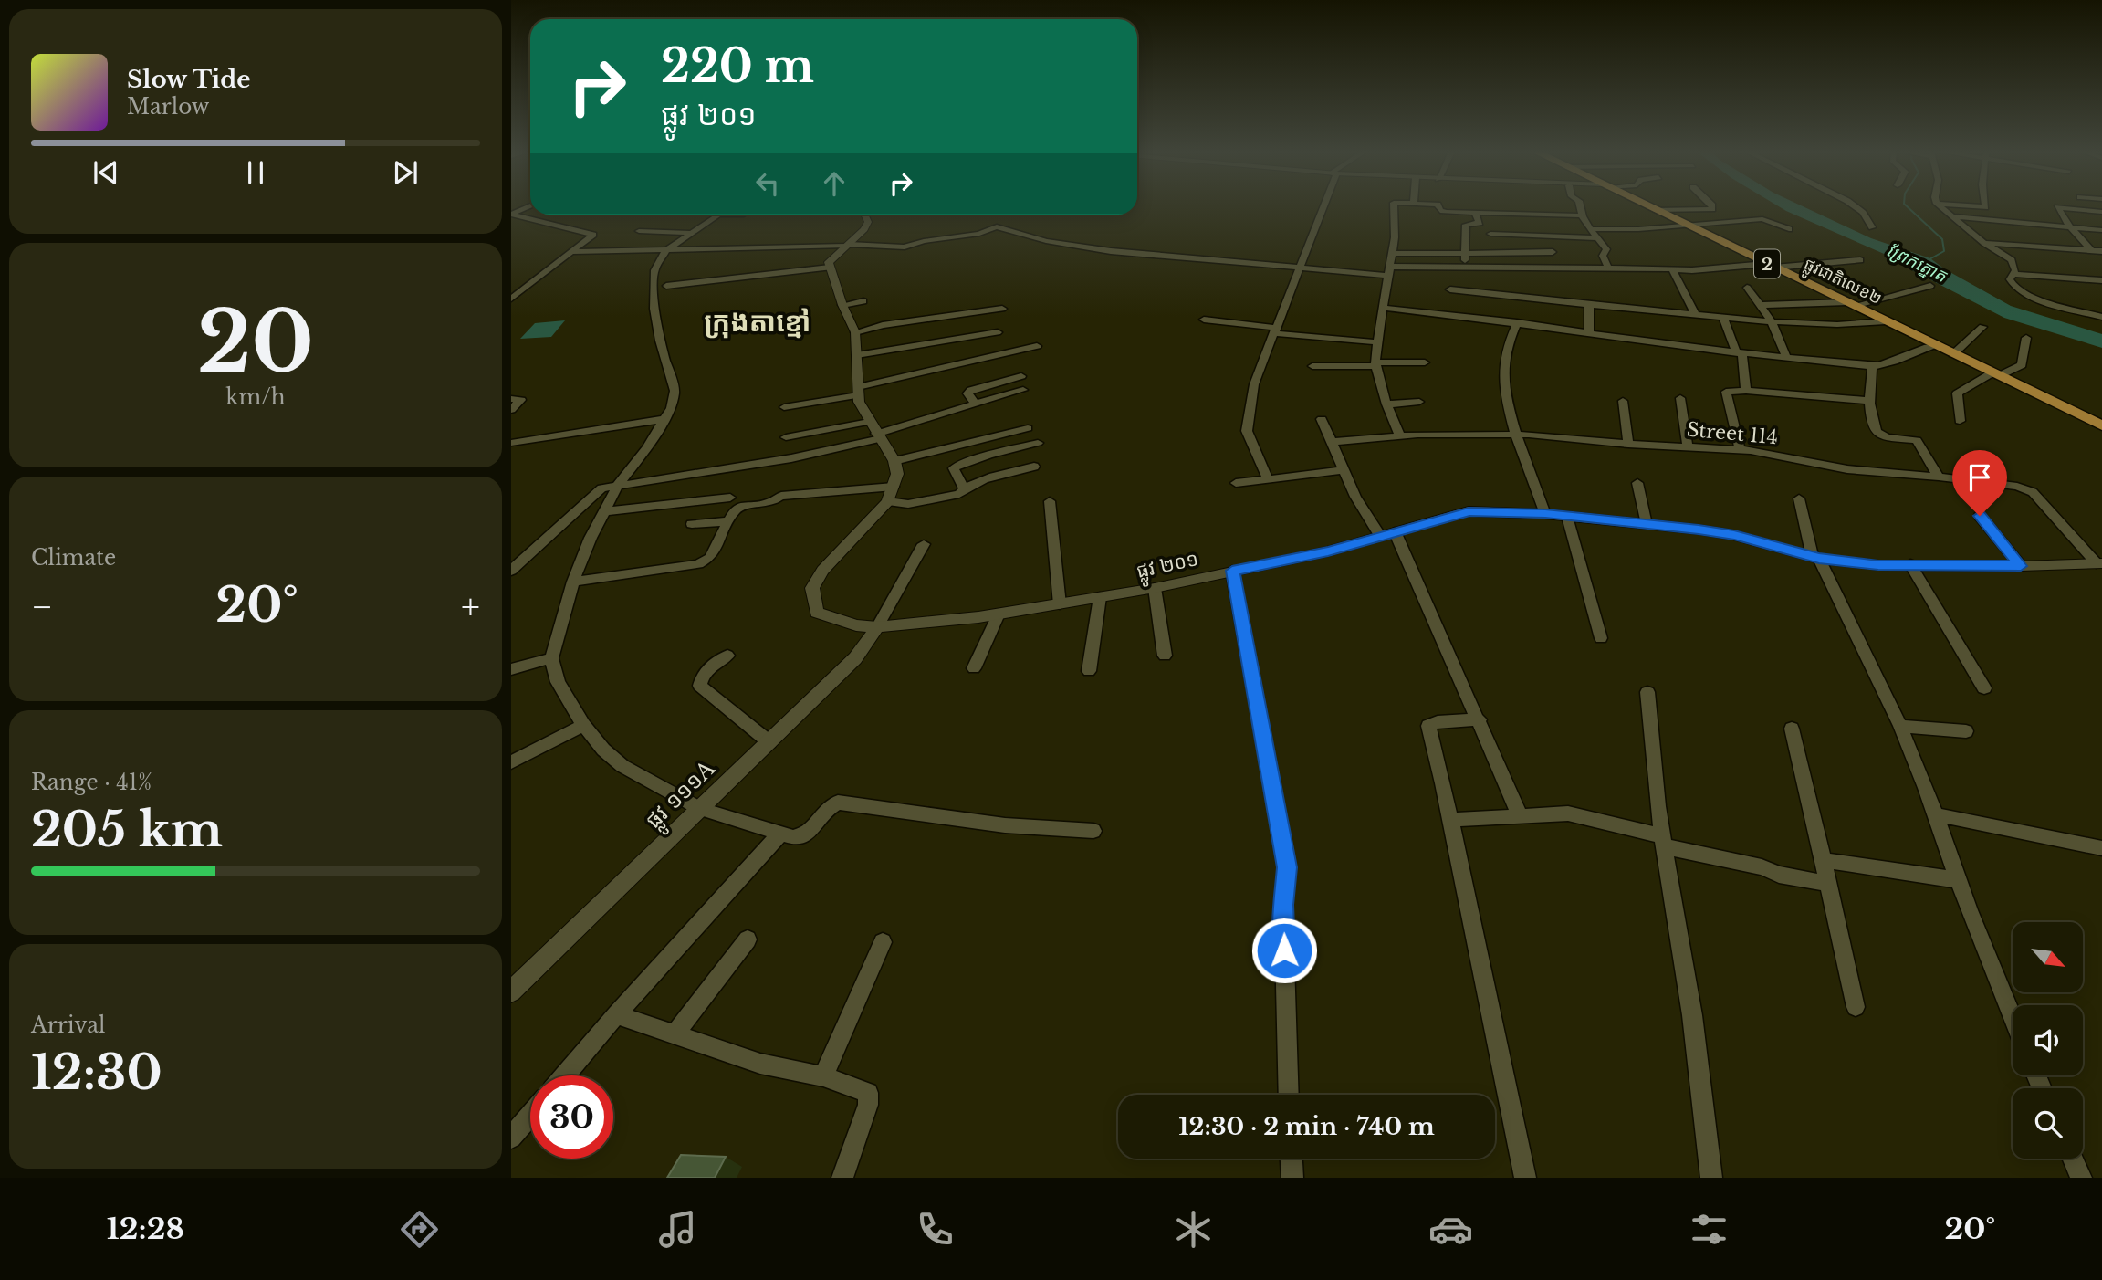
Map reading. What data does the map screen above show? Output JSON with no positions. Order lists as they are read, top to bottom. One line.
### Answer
{"streets":{"highway":["2","ផ្លូវជាតិលេខ២"],"street":["Street 114","ផ្លូវ ២០១","ផ្លូវ ១១១A"]},"crossings":[["Street 114","ផ្លូវ ២០១"],["ផ្លូវ ២០១","ផ្លូវ ១១១A"]],"districts":["ក្រុងតាខ្មៅ"],"water":["ព្រែកត្នោត"],"north":"bottom right","page":{"turn":["220 m","ផ្លូវ ២០១"],"song":["Slow Tide","Marlow"],"tile":[["20","km/h"],"Climate",["Range · 41%","205 km"],["Arrival","12:30"]],"heat":["−","20°","+"],"limit":"30","trip":"12:30 · 2 min · 740 m","tabs":["12:28","20°"]}}
